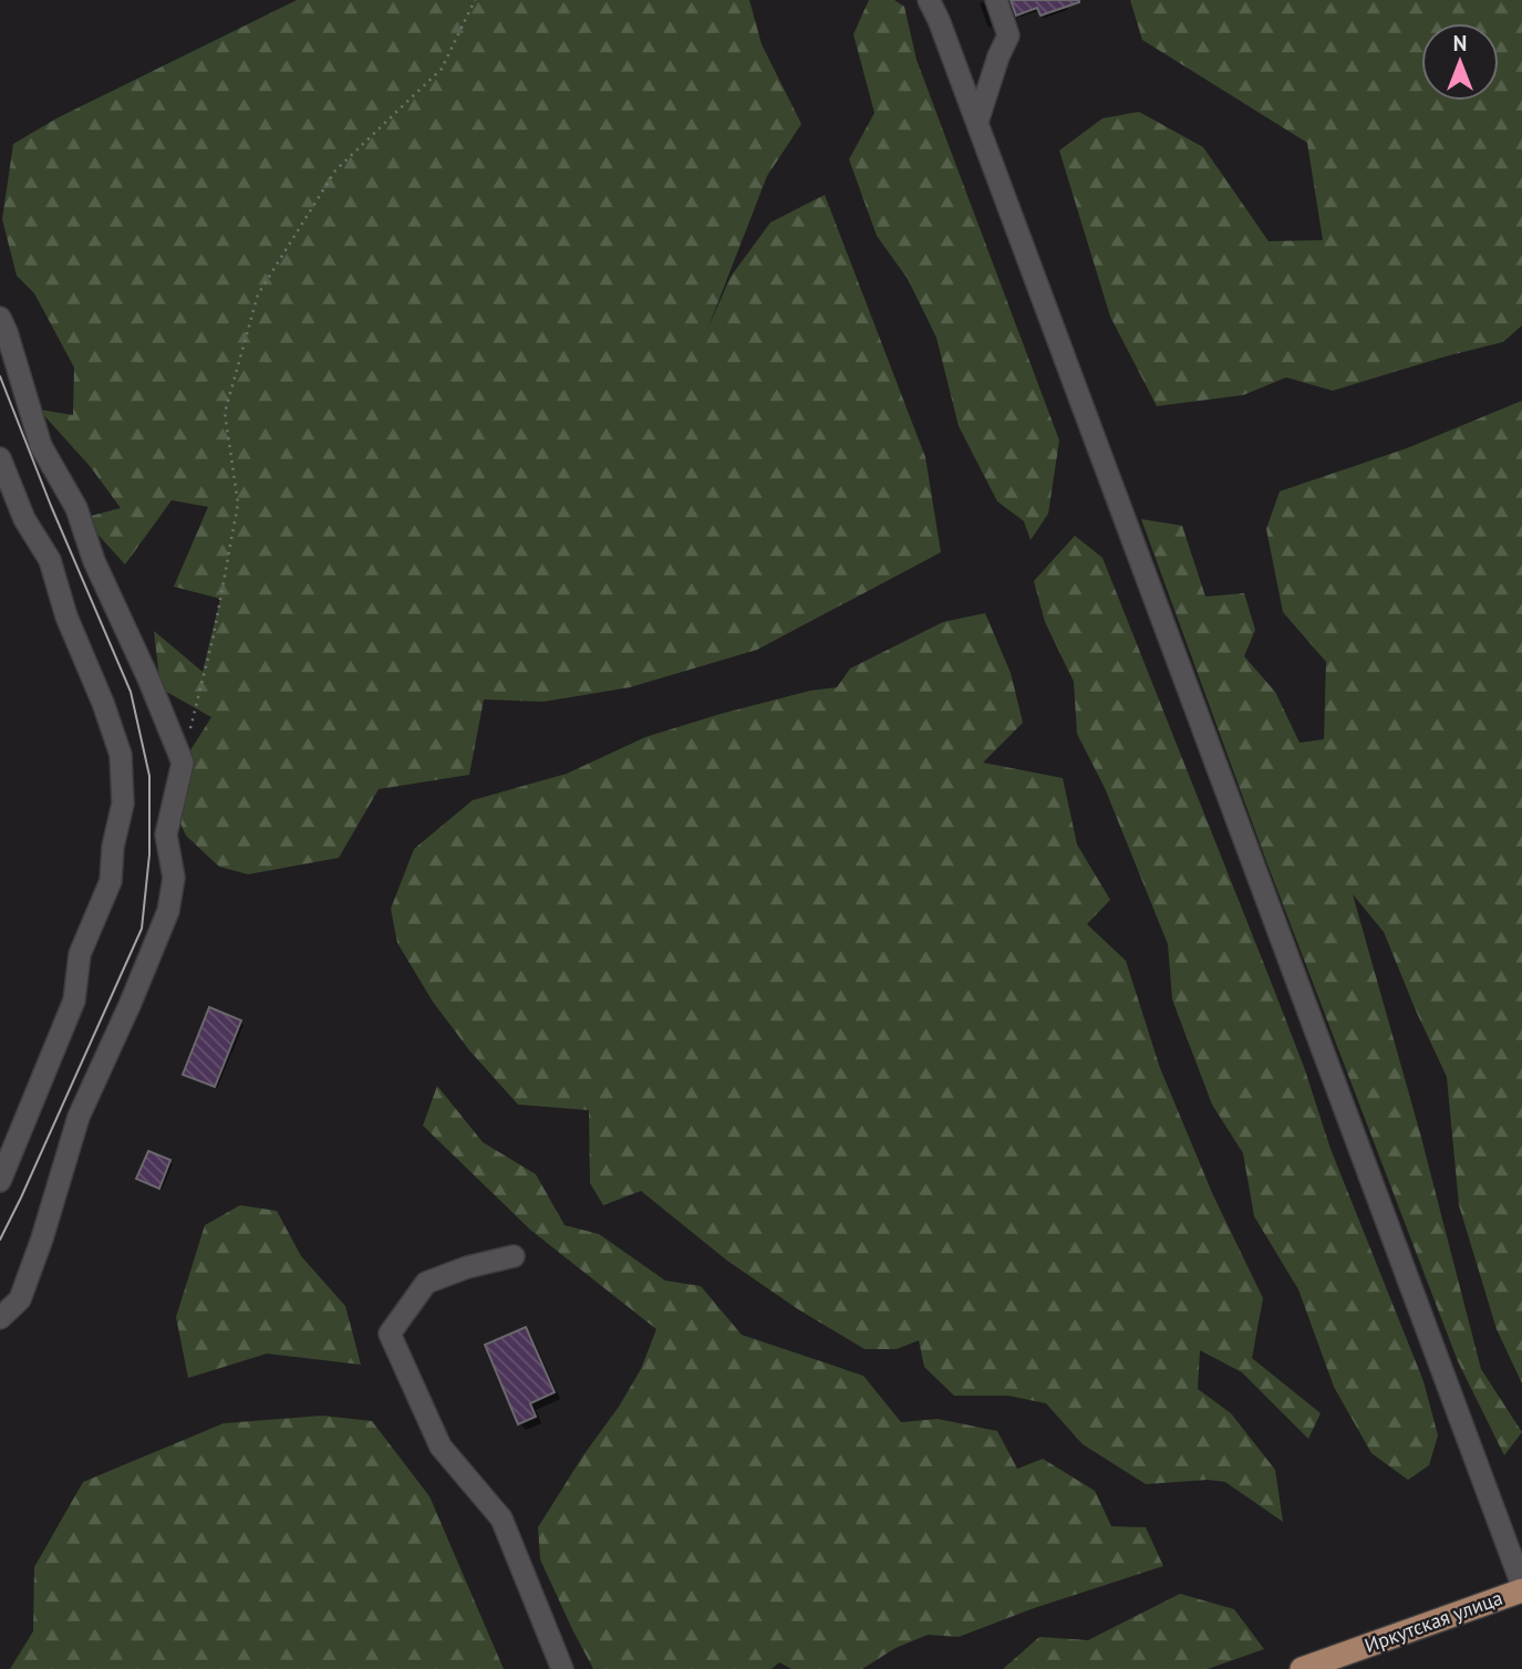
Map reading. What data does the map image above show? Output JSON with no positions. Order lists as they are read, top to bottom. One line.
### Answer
{"streets":{"main road":["Иркутская улица"]},"north":"top"}
